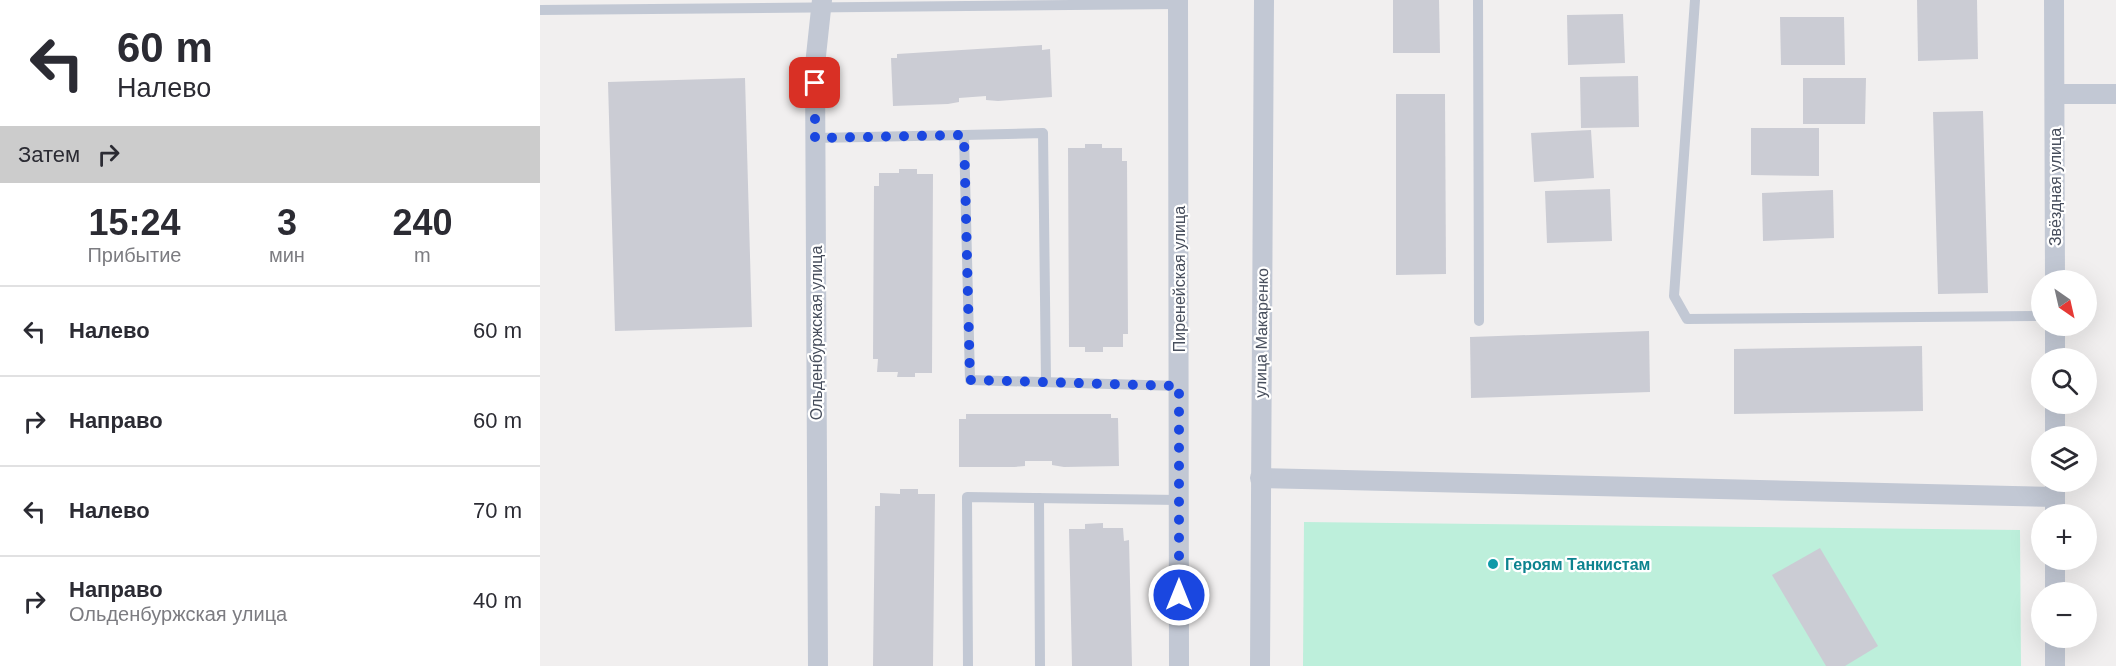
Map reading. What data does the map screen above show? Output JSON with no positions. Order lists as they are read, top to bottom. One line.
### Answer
{"streets":{"street":["Звёздная улица","Пиренейская улица","Ольденбуржская улица","улица Макаренко"]},"places":["Героям Танкистам"],"north":"bottom right","page":{"turn":["60 m","Налево"],"then":"Затем","eta":["15:24","Прибытие","3","мин","240","m"],"map_buttons":["+","−"],"list":[{"name":"Налево","value":"60 m"},{"name":"Направо","value":"60 m"},{"name":"Налево","value":"70 m"},{"name":"Направо","note":"Ольденбуржская улица","value":"40 m"}]}}
